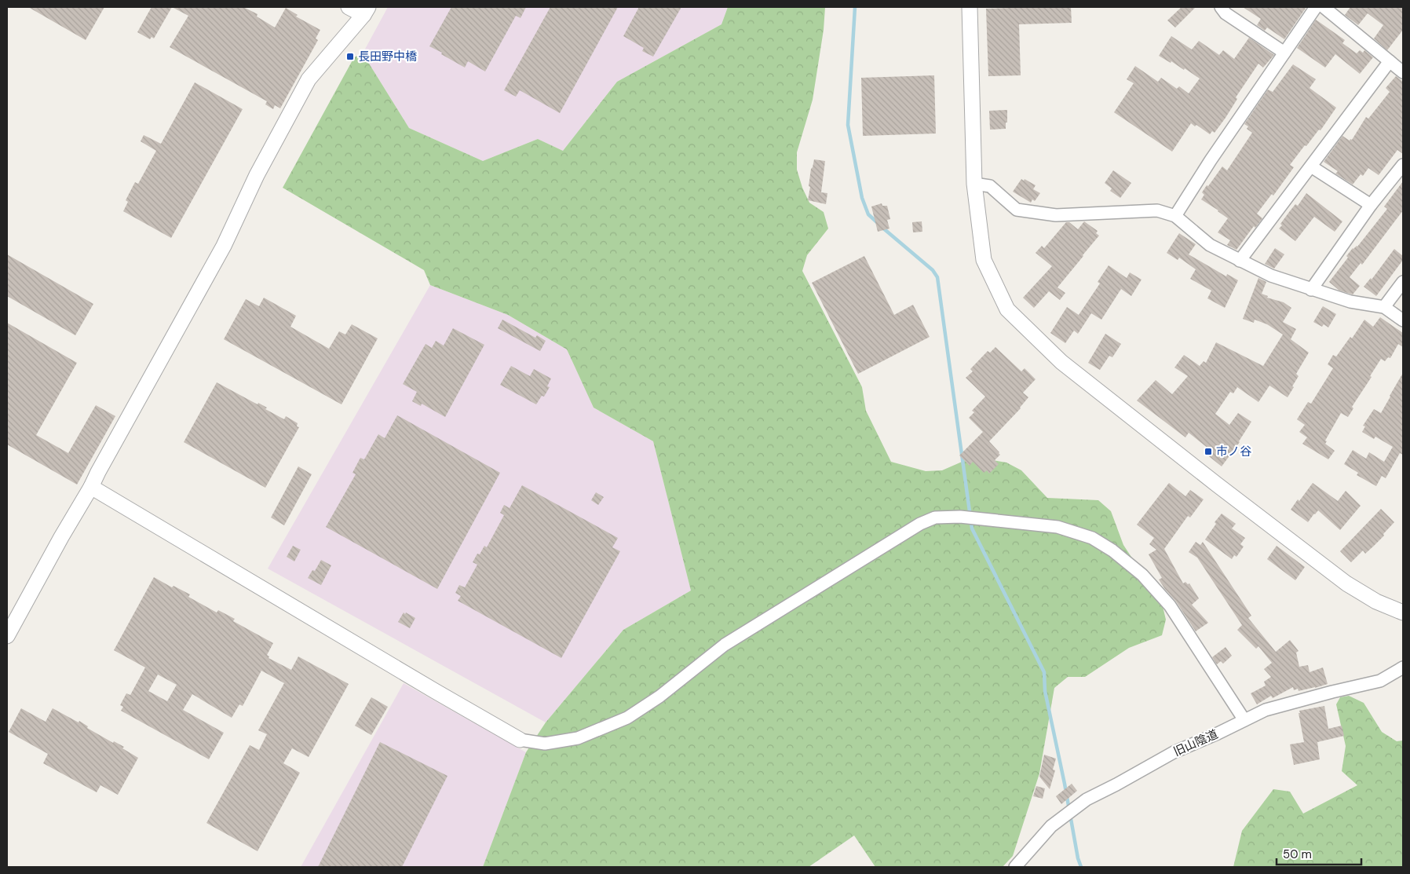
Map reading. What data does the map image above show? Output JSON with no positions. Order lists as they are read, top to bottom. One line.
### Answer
{"streets":{"street":["旧山陰道"]},"places":{"transit":["長田野中橋","市ノ谷"]},"scale_bar":"50 m"}
